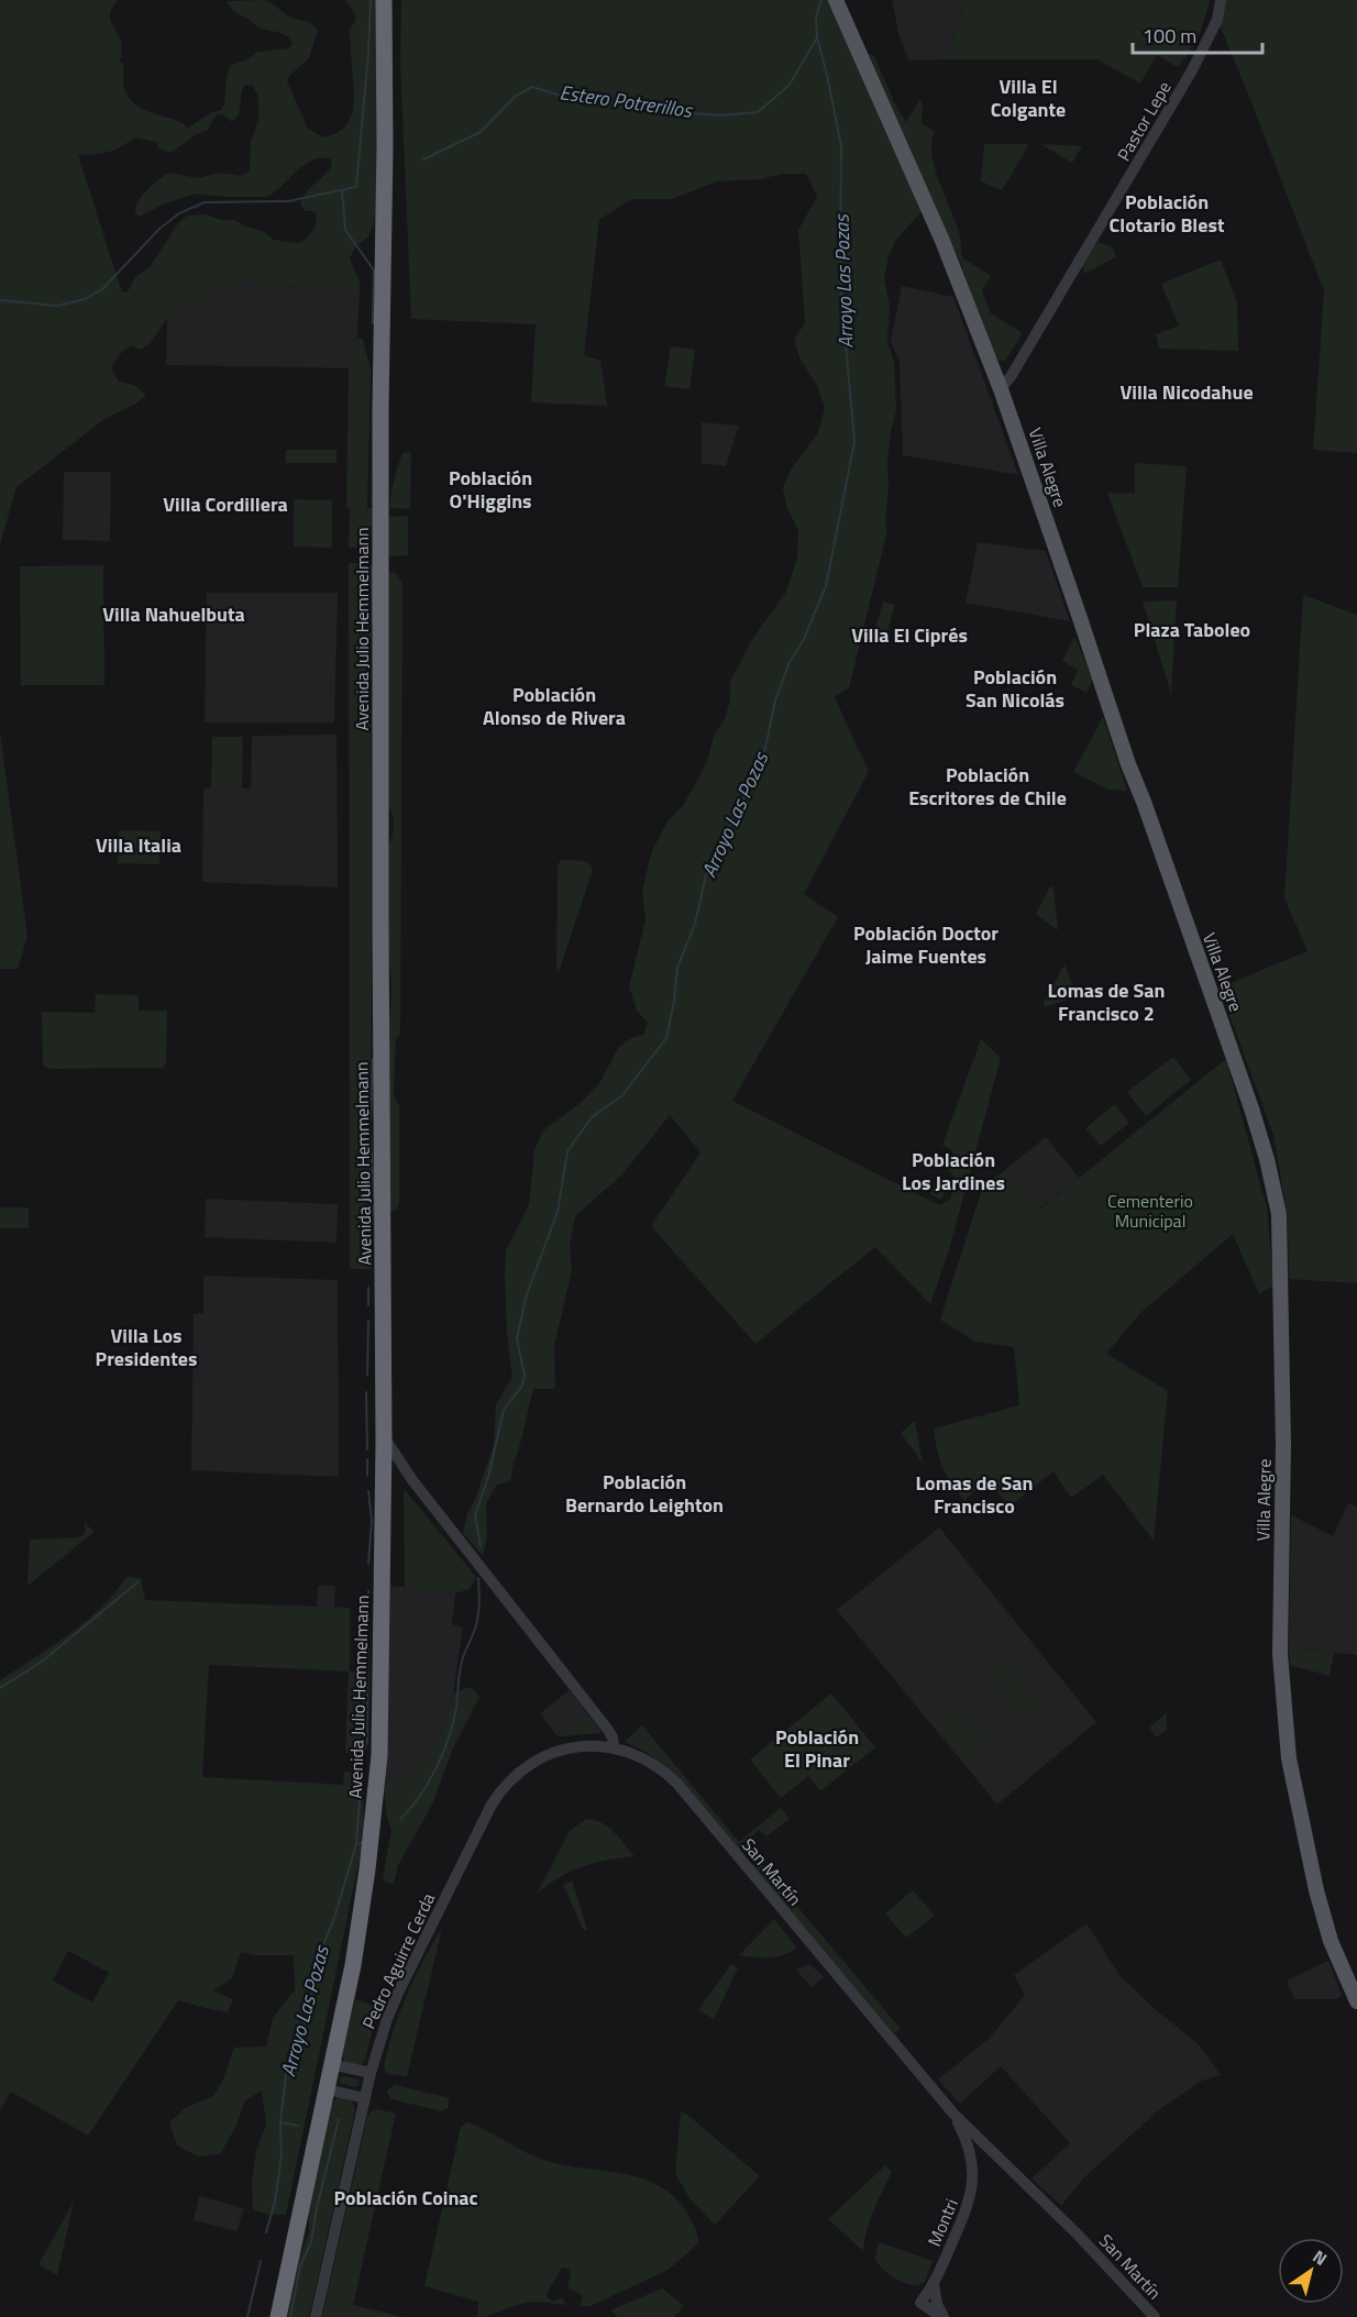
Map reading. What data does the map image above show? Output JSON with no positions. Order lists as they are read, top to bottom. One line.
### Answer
{"streets":{"highway":["Avenida Julio Hemmelmann"],"main road":["Villa Alegre"],"street":["Pastor Lepe","San Martín","Pedro Aguirre Cerda","Montri"]},"crossings":[["Pastor Lepe","Villa Alegre"],["San Martín","Pedro Aguirre Cerda"],["San Martín","Montri"]],"districts":["Villa El Colgante","Población Clotario Blest","Villa Nicodahue","Población O'Higgins","Villa Cordillera","Villa Nahuelbuta","Plaza Taboleo","Villa El Ciprés","Población San Nicolás","Población Alonso de Rivera","Población Escritores de Chile","Villa Italia","Población Doctor Jaime Fuentes","Lomas de San Francisco 2","Población Los Jardines","Villa Los Presidentes","Población Bernardo Leighton","Lomas de San Francisco","Población El Pinar","Población Coinac"],"water":["Estero Potrerillos","Arroyo Las Pozas"],"parks":["Cementerio Municipal"],"scale_bar":"100 m","north":"top right"}
